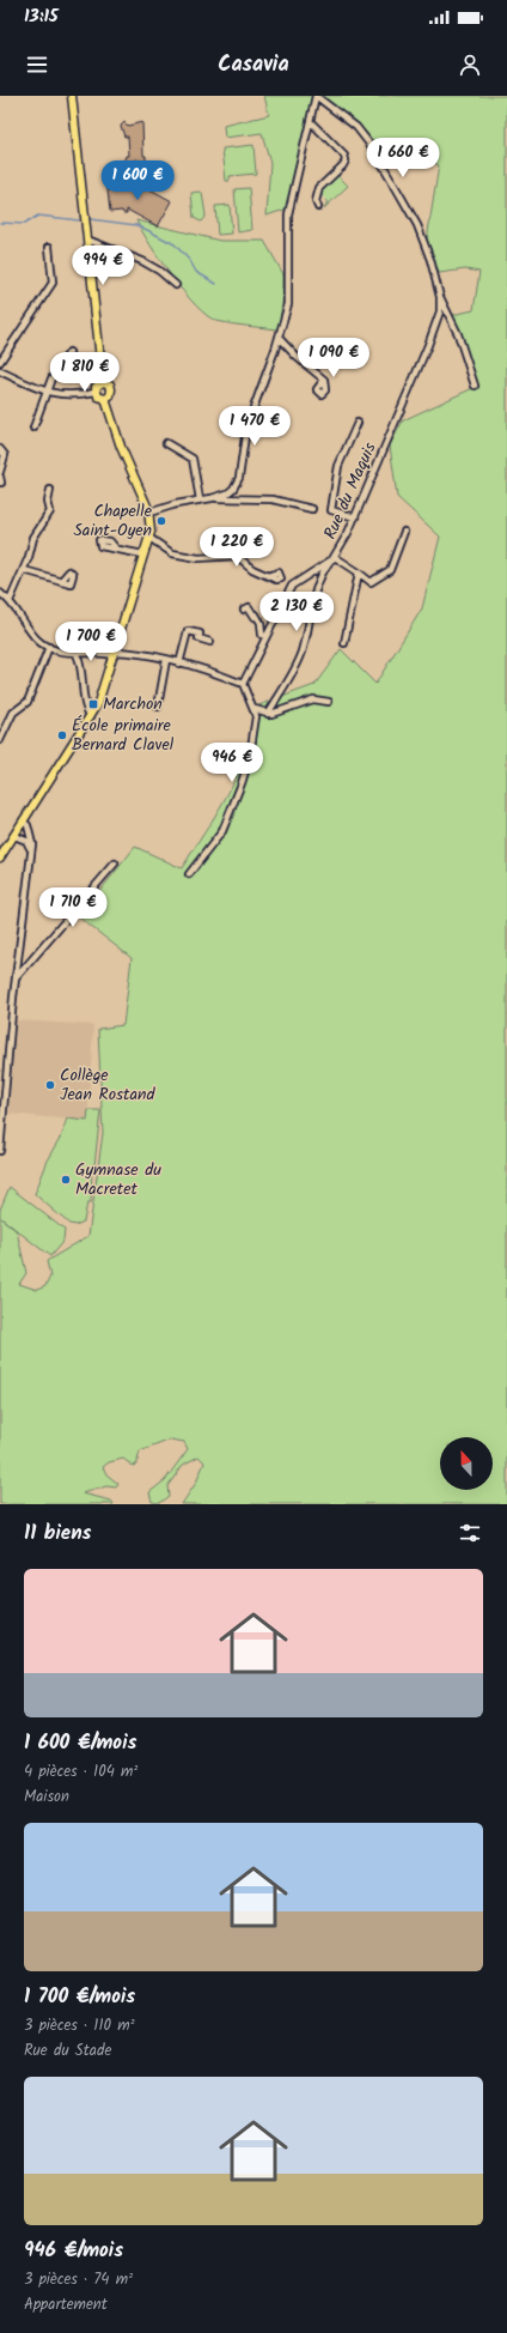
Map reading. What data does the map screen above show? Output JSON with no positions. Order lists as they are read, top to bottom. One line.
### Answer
{"streets":{"street":["Rue du Maquis"]},"places":{"other":["Chapelle Saint-Oyen","École primaire Bernard Clavel","Collège Jean Rostand","Gymnase du Macretet"],"transit":["Marchon"]},"north":"top","page":{"status":"13:15","header":"Casavia","price":["1 660 €","1 600 €","994 €","1 090 €","1 810 €","1 470 €","1 220 €","2 130 €","1 700 €","946 €","1 710 €"],"heading":"11 biens","list":[{"name":"1 600 €/mois","note":"4 pièces · 104 m² · Maison"},{"name":"1 700 €/mois","note":"3 pièces · 110 m² · Rue du Stade"},{"name":"946 €/mois","note":"3 pièces · 74 m² · Appartement"}]}}
